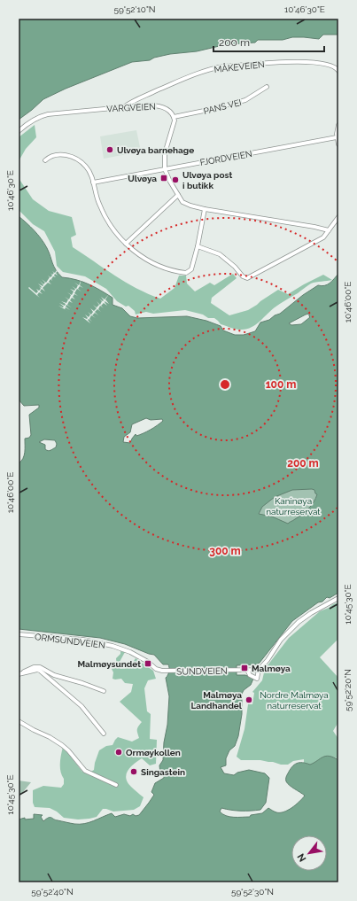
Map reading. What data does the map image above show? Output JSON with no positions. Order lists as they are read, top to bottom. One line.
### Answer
{"streets":{"street":["MÅKEVEIEN","PANS VEI","VARGVEIEN","FJORDVEIEN","ORMSUNDVEIEN","SUNDVEIEN"]},"crossings":[["MÅKEVEIEN","VARGVEIEN"],["PANS VEI","VARGVEIEN"],["ORMSUNDVEIEN","SUNDVEIEN"]],"parks":["Kaninøya naturreservat","Nordre Malmøya naturreservat"],"places":{"other":["Ulvøya barnehage","Ulvøya post i butikk","Malmøya Landhandel","Ormøykollen","Singastein"],"transit":["Ulvøya","Malmøysundet","Malmøya"]},"scale_bar":"200 m","north":"bottom left","coordinates":["59°52'10\"N","10°46'30\"E","10°46'00\"E","10°45'30\"E","59°52'20\"N","59°52'40\"N","59°52'30\"N"],"rings":["100 m","200 m","300 m"]}
